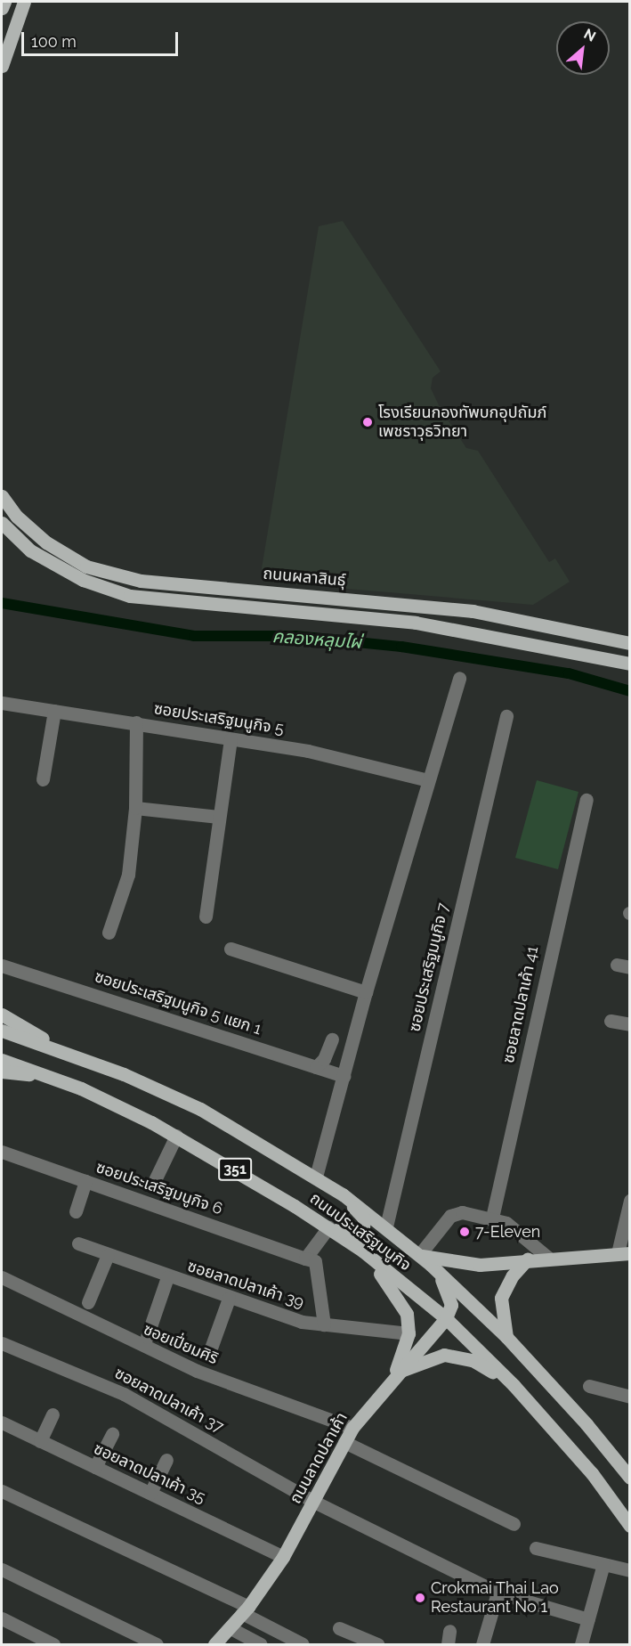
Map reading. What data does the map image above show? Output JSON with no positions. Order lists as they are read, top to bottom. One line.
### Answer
{"streets":{"main road":["ถนนผลาสินธุ์","351","ถนนประเสริฐมนูกิจ","ถนนลาดปลาเค้า"],"street":["ซอยประเสริฐมนูกิจ 5","ซอยประเสริฐมนูกิจ 7","ซอยประเสริฐมนูกิจ 5 แยก 1","ซอยลาดปลาเค้า 41","ซอยประเสริฐมนูกิจ 6","ซอยลาดปลาเค้า 39","ซอยเปี่ยมศิริ","ซอยลาดปลาเค้า 37","ซอยลาดปลาเค้า 35"]},"crossings":[["ซอยประเสริฐมนูกิจ 7","ถนนประเสริฐมนูกิจ"],["ถนนประเสริฐมนูกิจ","ถนนลาดปลาเค้า"],["ซอยเปี่ยมศิริ","ถนนลาดปลาเค้า"],["ซอยลาดปลาเค้า 37","ถนนลาดปลาเค้า"],["ถนนลาดปลาเค้า","ซอยลาดปลาเค้า 35"]],"water":["คลองหลุมไผ่"],"places":["โรงเรียนกองทัพบกอุปถัมภ์ เพชราวุธวิทยา","7-Eleven","Crokmai Thai Lao Restaurant No 1"],"scale_bar":"100 m","north":"top right"}
